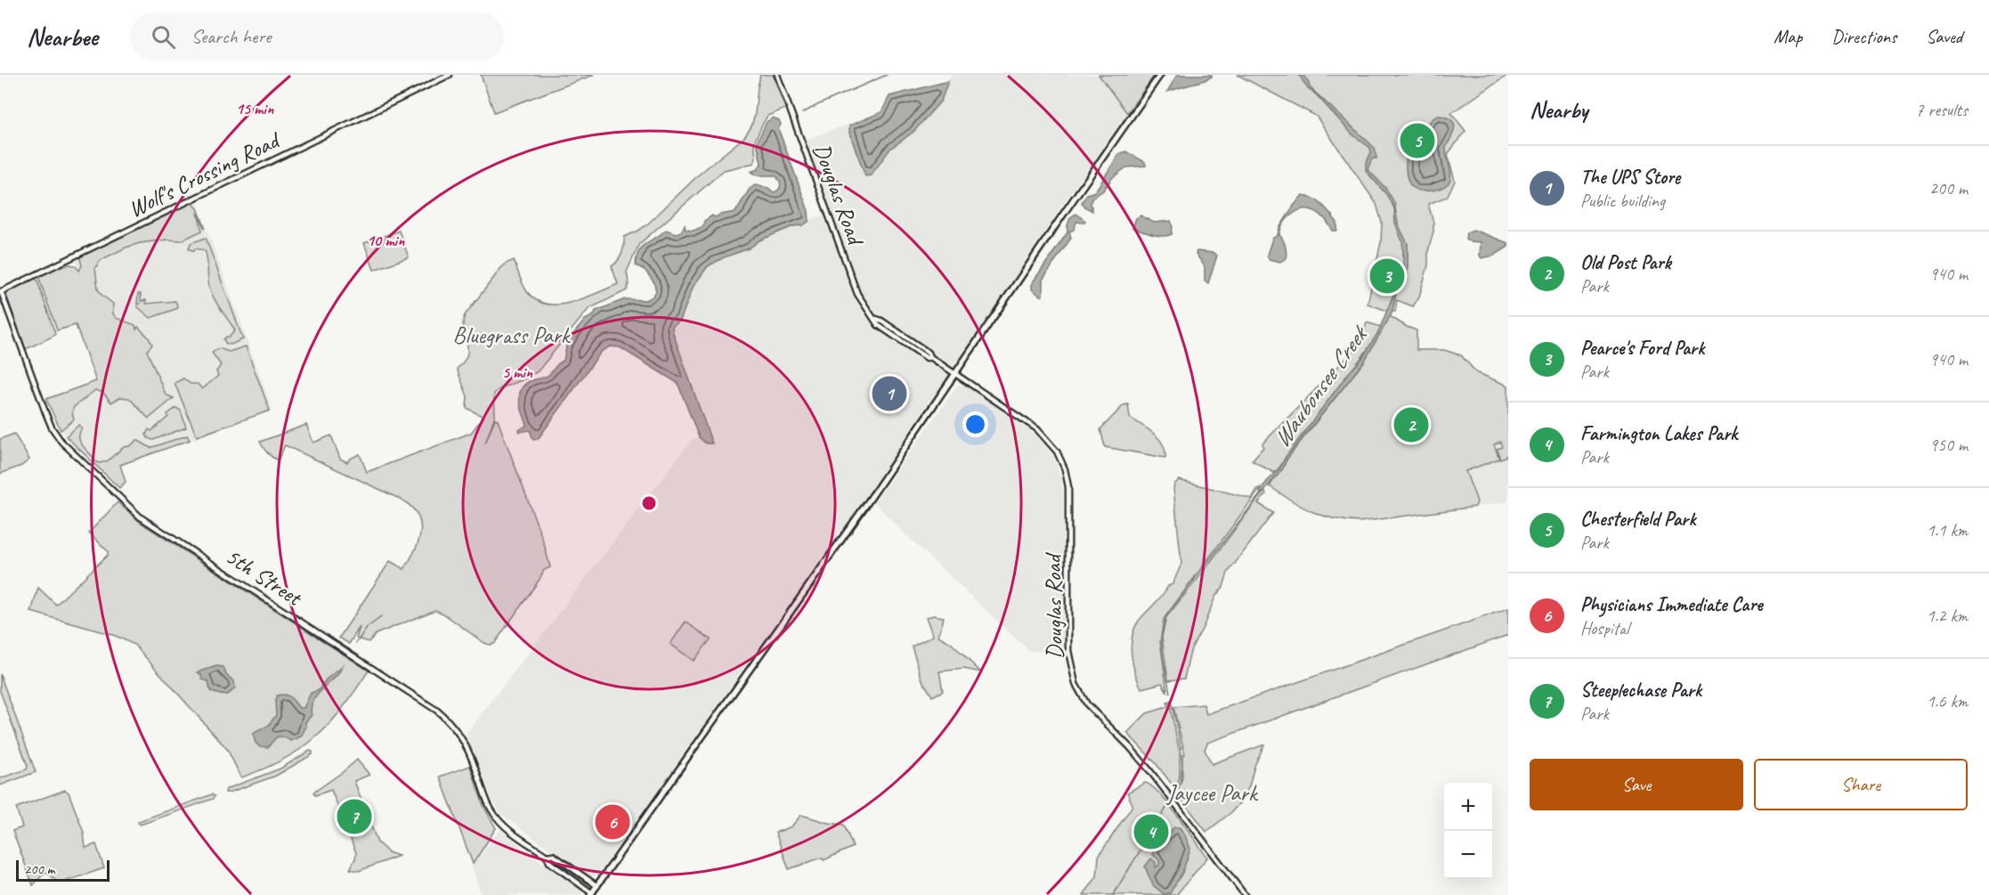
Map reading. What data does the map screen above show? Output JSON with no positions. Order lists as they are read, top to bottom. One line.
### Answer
{"streets":{"street":["Wolf's Crossing Road","Douglas Road","5th Street"]},"crossings":[["Wolf's Crossing Road","5th Street"]],"water":["Waubonsee Creek"],"parks":["Bluegrass Park","Jaycee Park"],"scale_bar":"200 m","page":{"header":"Nearbee","search":"Search here","nav":["Map","Directions","Saved"],"heading":["Nearby","7 results"],"pins":["5","3","1","2","7","6","4"],"list":[{"mark":"1","name":"The UPS Store","note":"Public building","value":"200 m"},{"mark":"2","name":"Old Post Park","note":"Park","value":"940 m"},{"mark":"3","name":"Pearce's Ford Park","note":"Park","value":"940 m"},{"mark":"4","name":"Farmington Lakes Park","note":"Park","value":"950 m"},{"mark":"5","name":"Chesterfield Park","note":"Park","value":"1.1 km"},{"mark":"6","name":"Physicians Immediate Care","note":"Hospital","value":"1.2 km"},{"mark":"7","name":"Steeplechase Park","note":"Park","value":"1.6 km"}],"buttons":["Save","Share"],"map_buttons":["+","−"],"scale":"200 m"},"rings":["15 min","10 min","5 min"]}
